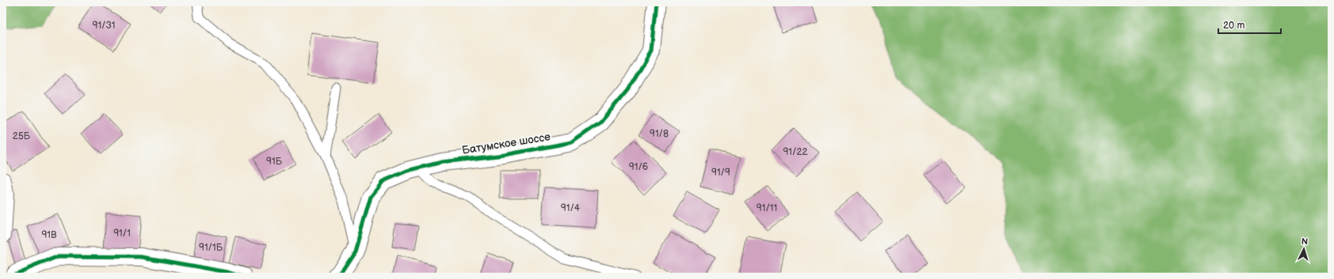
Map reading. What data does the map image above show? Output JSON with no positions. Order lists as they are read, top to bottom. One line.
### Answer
{"streets":{"street":["Батумское шоссе"]},"house_numbers":["91/31","91/8","25Б","91/22","91Б","91/6","91/9","91/4","91/11","91/1","91В","91/1Б"],"scale_bar":"20 m","north":"top"}
